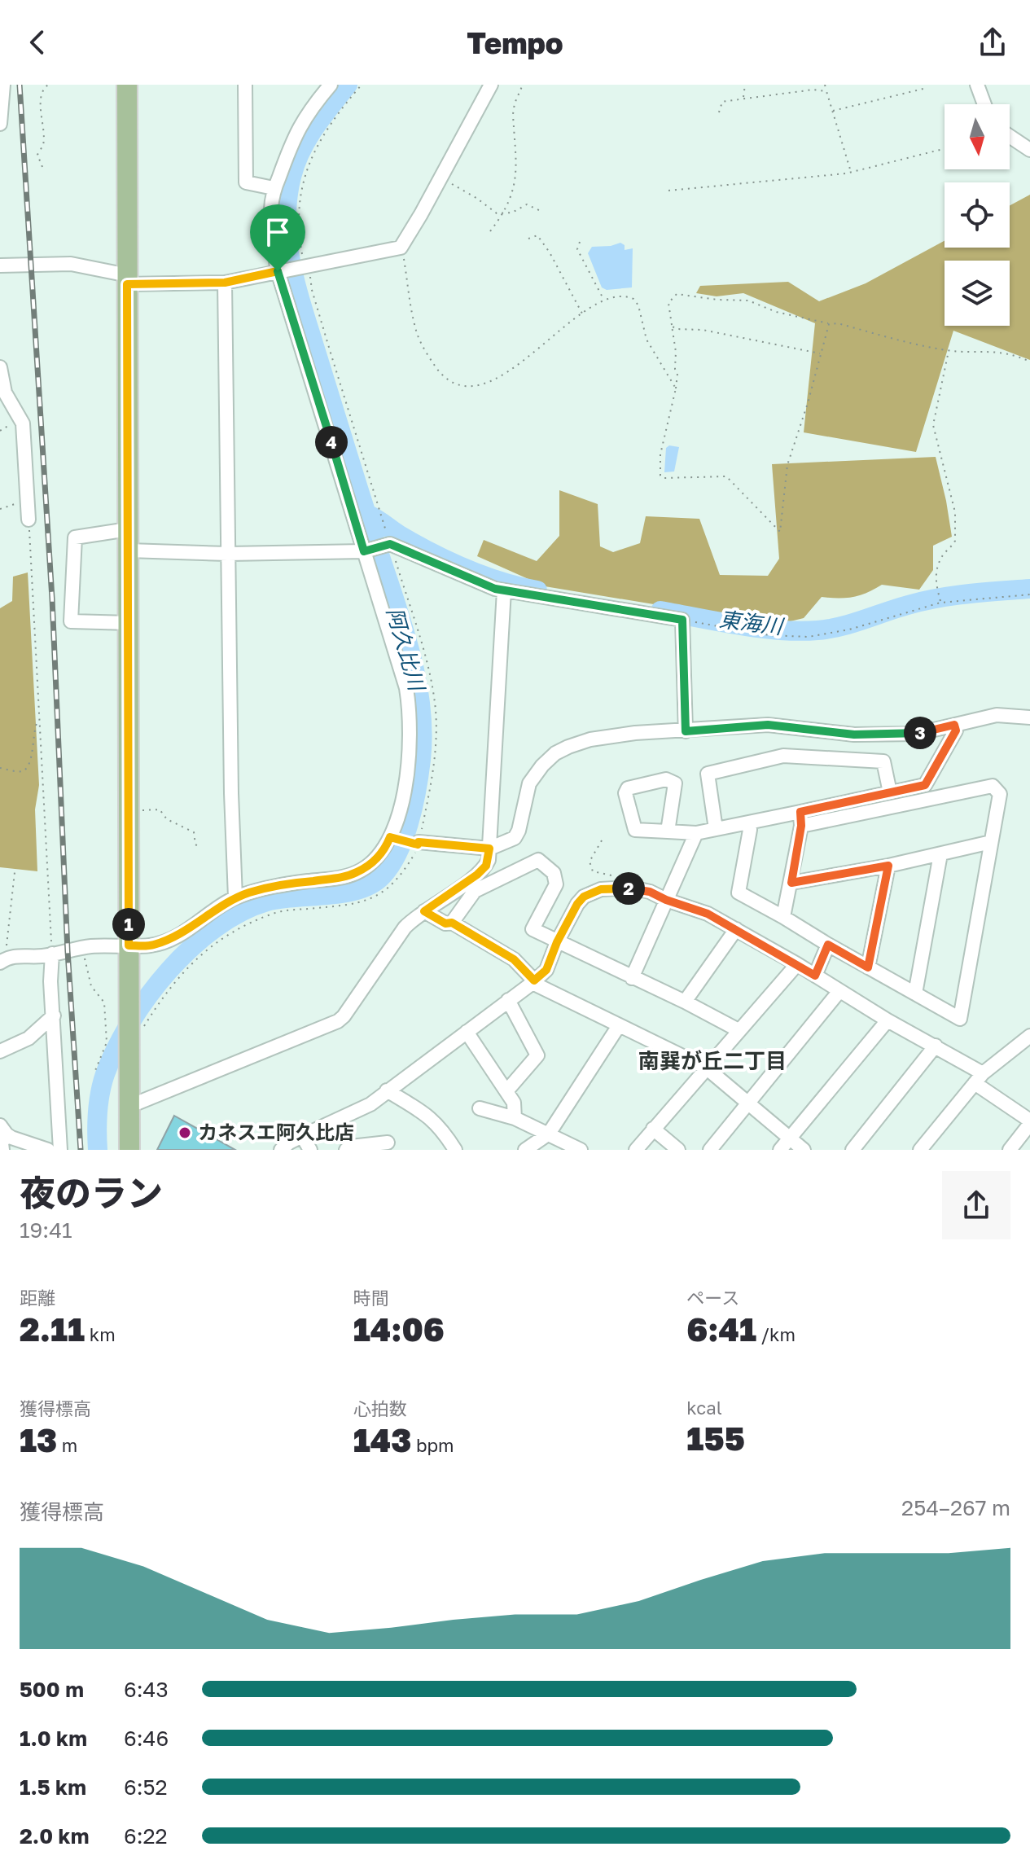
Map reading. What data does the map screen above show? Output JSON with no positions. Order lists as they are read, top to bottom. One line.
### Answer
{"districts":["南巽が丘二丁目"],"water":["東海川","阿久比川"],"places":["カネスエ阿久比店"],"north":"bottom","page":{"header":"Tempo","pins":["4","3","2","1"],"heading":["夜のラン","19:41"],"stats":[["距離","2.11 km"],["時間","14:06"],["ペース","6:41 /km"],["獲得標高","13 m"],["心拍数","143 bpm"],["kcal","155"]],"chart":["獲得標高","254–267 m"],"list":[{"name":"500 m","note":"6:43"},{"name":"1.0 km","note":"6:46"},{"name":"1.5 km","note":"6:52"},{"name":"2.0 km","note":"6:22"}]}}
